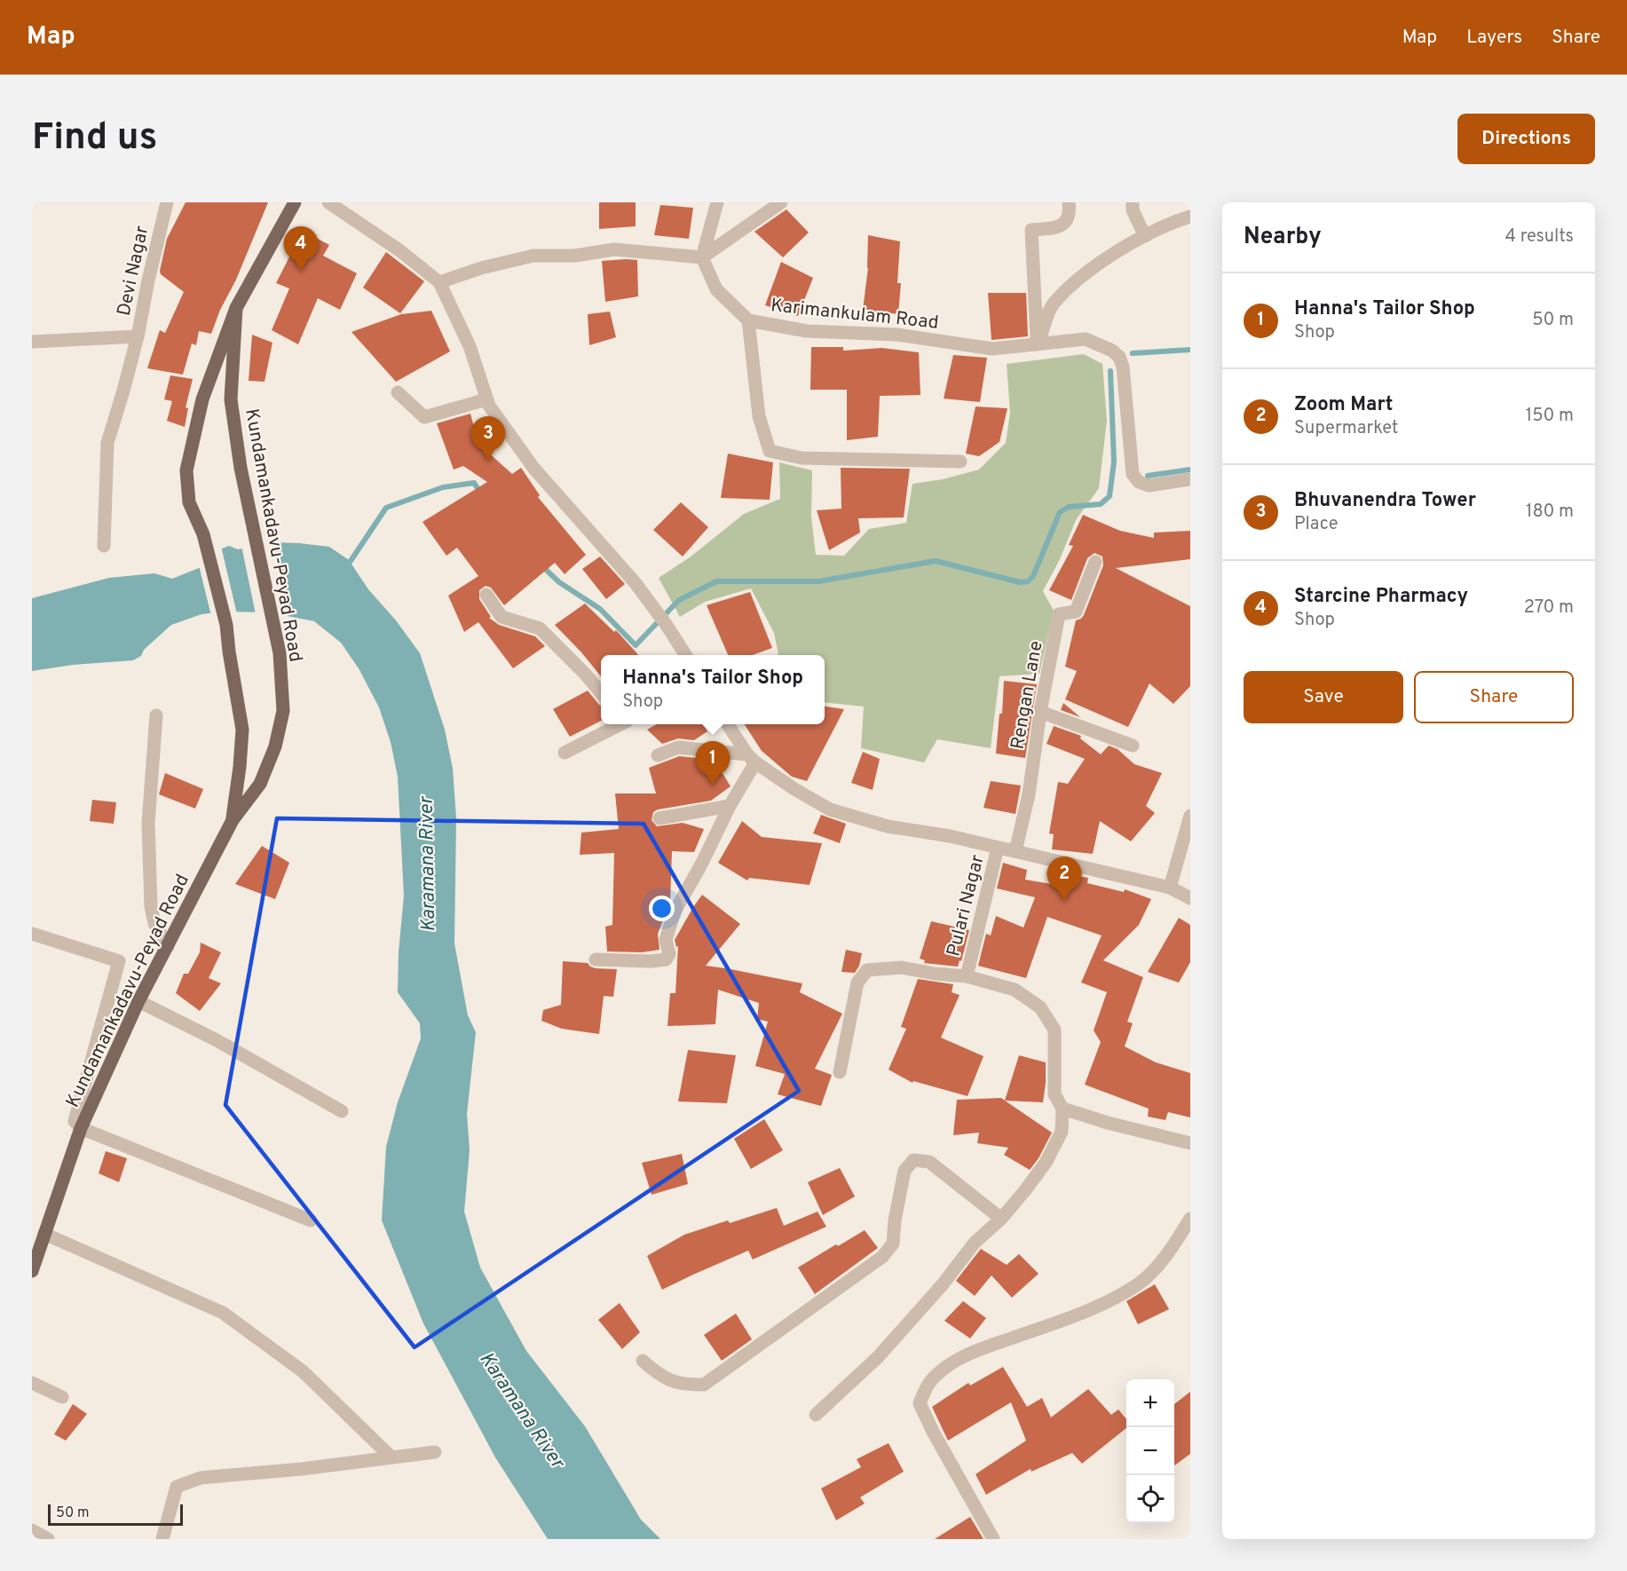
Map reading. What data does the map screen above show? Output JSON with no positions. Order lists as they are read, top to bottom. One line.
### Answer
{"streets":{"main road":["Kundamankadavu-Peyad Road"],"street":["Devi Nagar","Karimankulam Road","Rengan Lane","Pulari Nagar"]},"water":["Karamana River"],"scale_bar":"50 m","page":{"header":"Map","nav":["Map","Layers","Share"],"buttons":["Directions",["Save","Share"]],"title":"Find us","heading":["Nearby","4 results"],"pins":["4","3","1","2"],"list":[{"mark":"1","name":"Hanna's Tailor Shop","note":"Shop","value":"50 m"},{"mark":"2","name":"Zoom Mart","note":"Supermarket","value":"150 m"},{"mark":"3","name":"Bhuvanendra Tower","note":"Place","value":"180 m"},{"mark":"4","name":"Starcine Pharmacy","note":"Shop","value":"270 m"}],"popup":["Hanna's Tailor Shop","Shop"],"map_buttons":["+","−"],"scale":"50 m"}}
